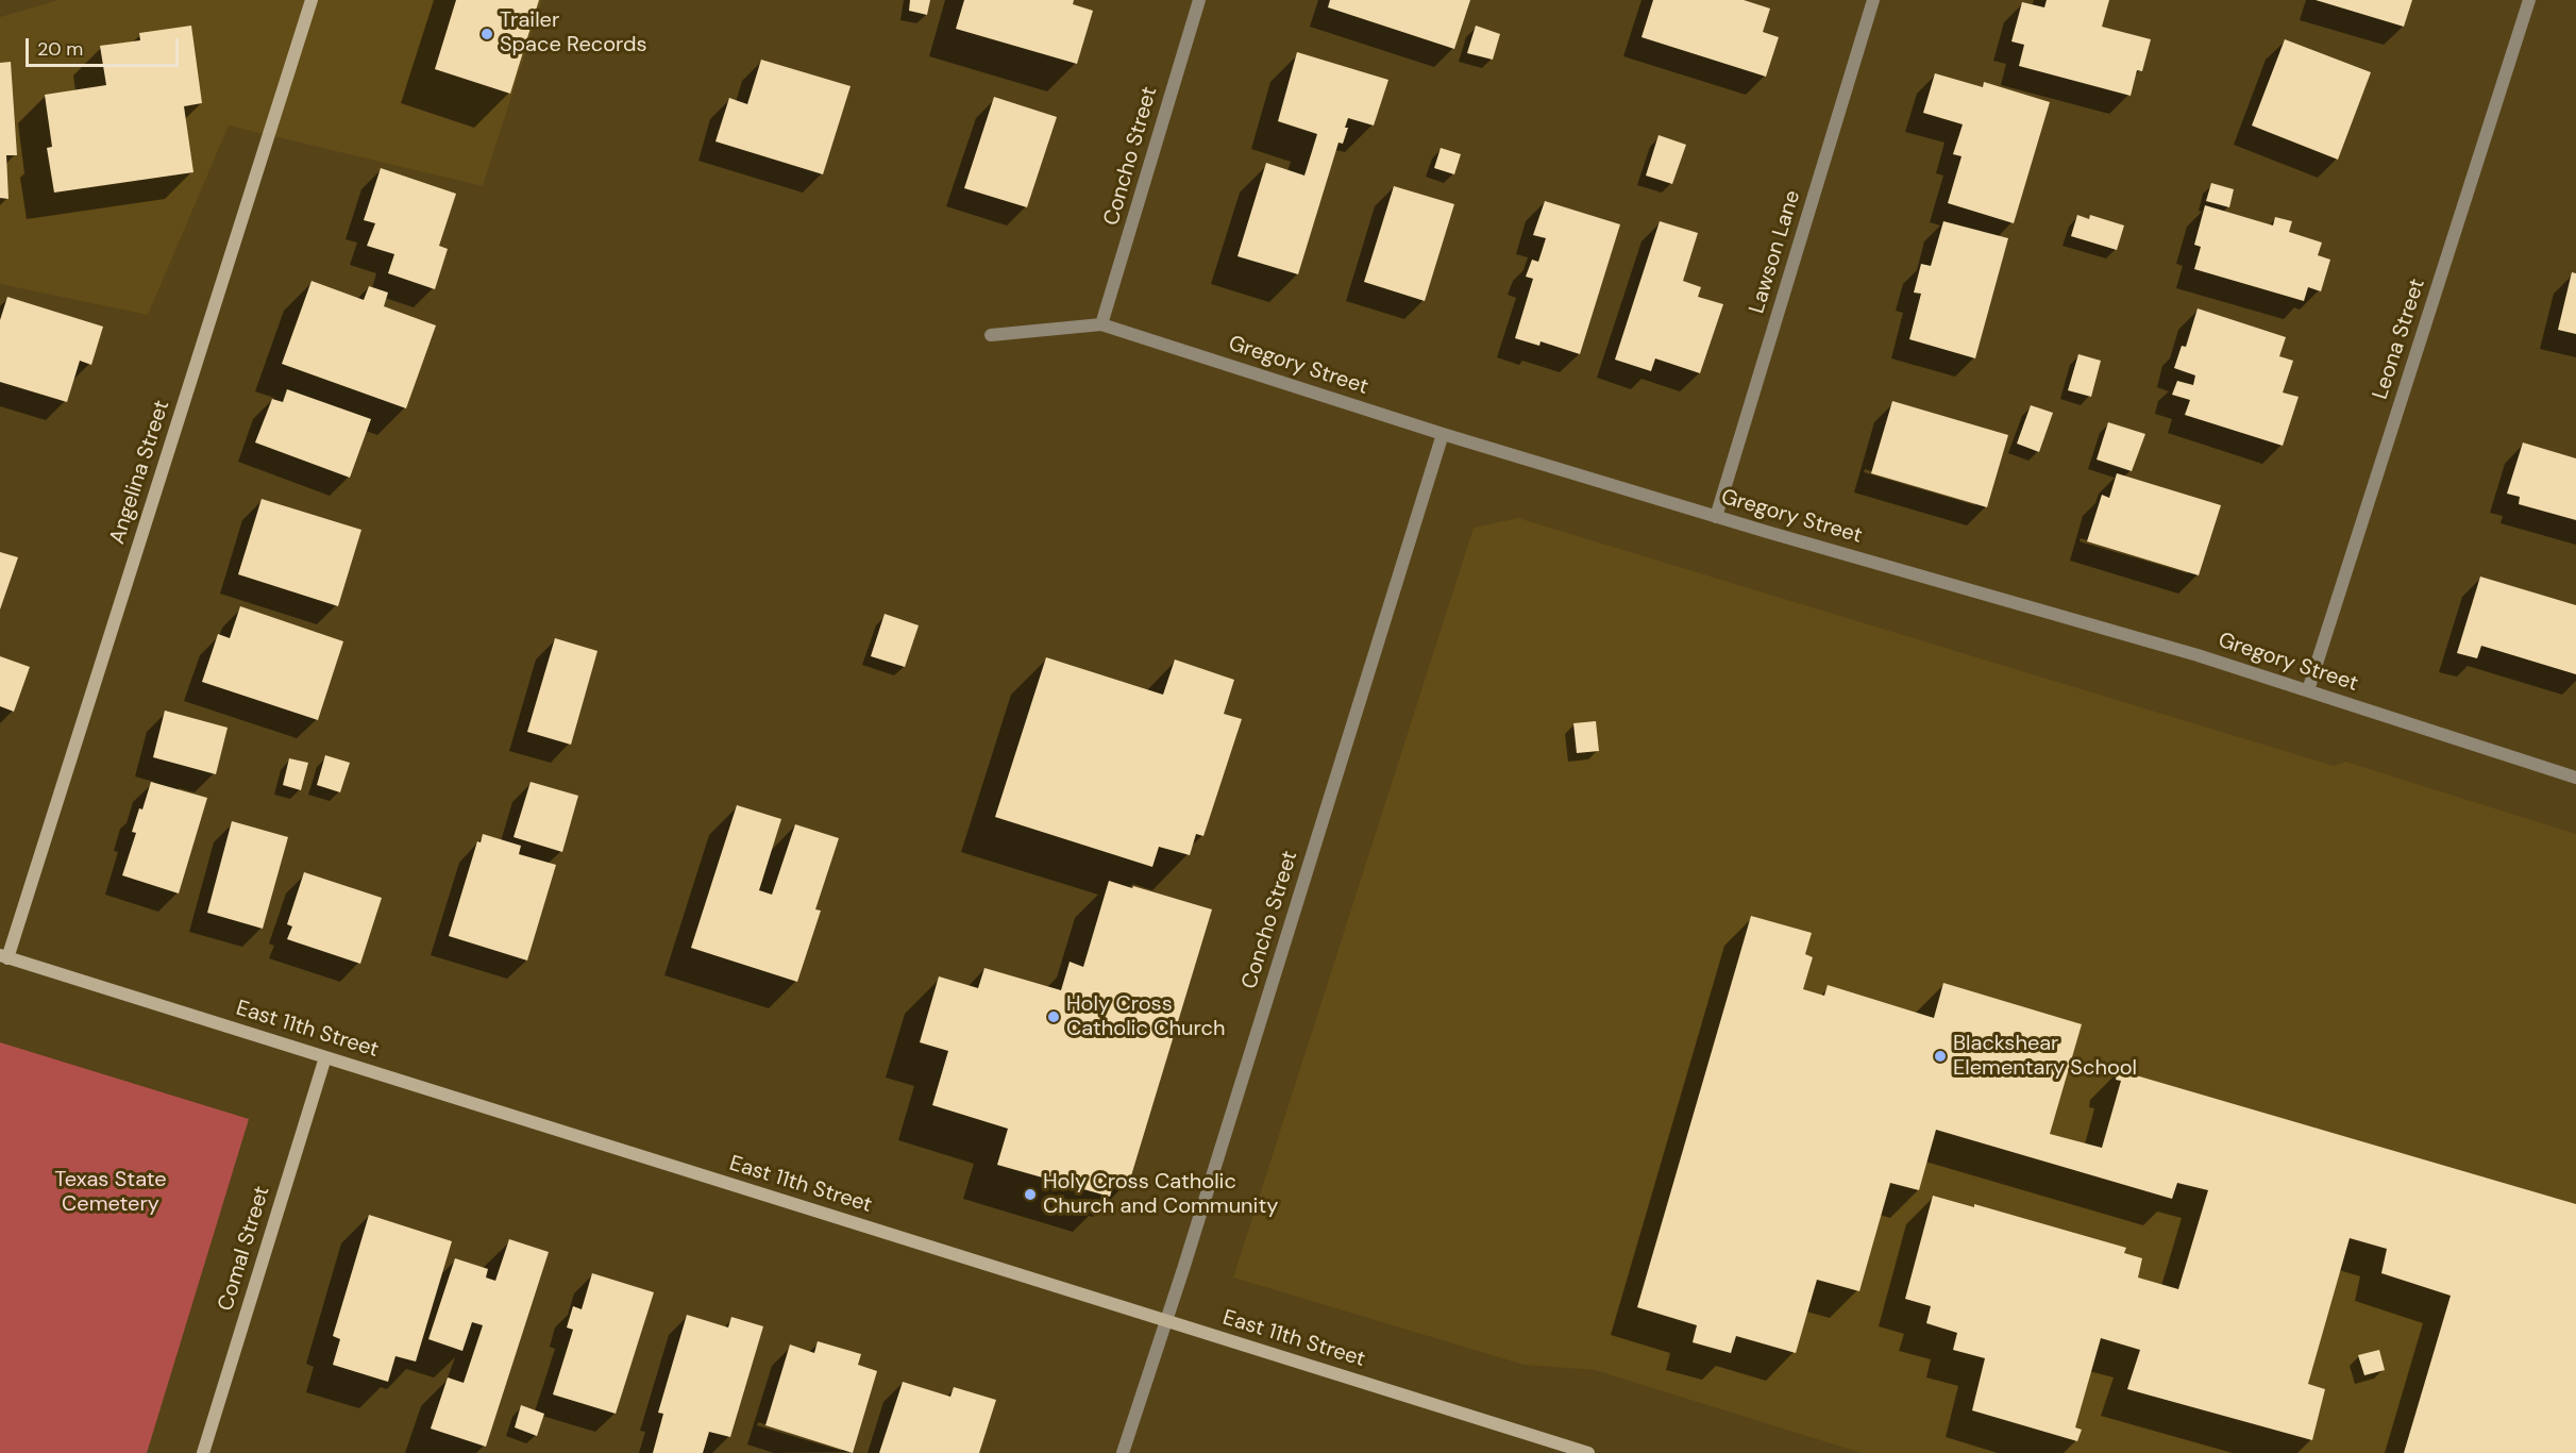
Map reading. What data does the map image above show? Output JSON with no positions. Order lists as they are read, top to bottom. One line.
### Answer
{"streets":{"street":["Concho Street","Lawson Lane","Leona Street","Gregory Street","Angelina Street","East 11th Street","Comal Street"]},"crossings":[["Concho Street","Gregory Street"],["Concho Street","East 11th Street"],["Lawson Lane","Gregory Street"],["Leona Street","Gregory Street"],["Angelina Street","East 11th Street"],["East 11th Street","Comal Street"]],"parks":["Texas State Cemetery"],"places":["Trailer Space Records","Holy Cross Catholic Church","Blackshear Elementary School","Holy Cross Catholic Church and Community"],"scale_bar":"20 m"}
